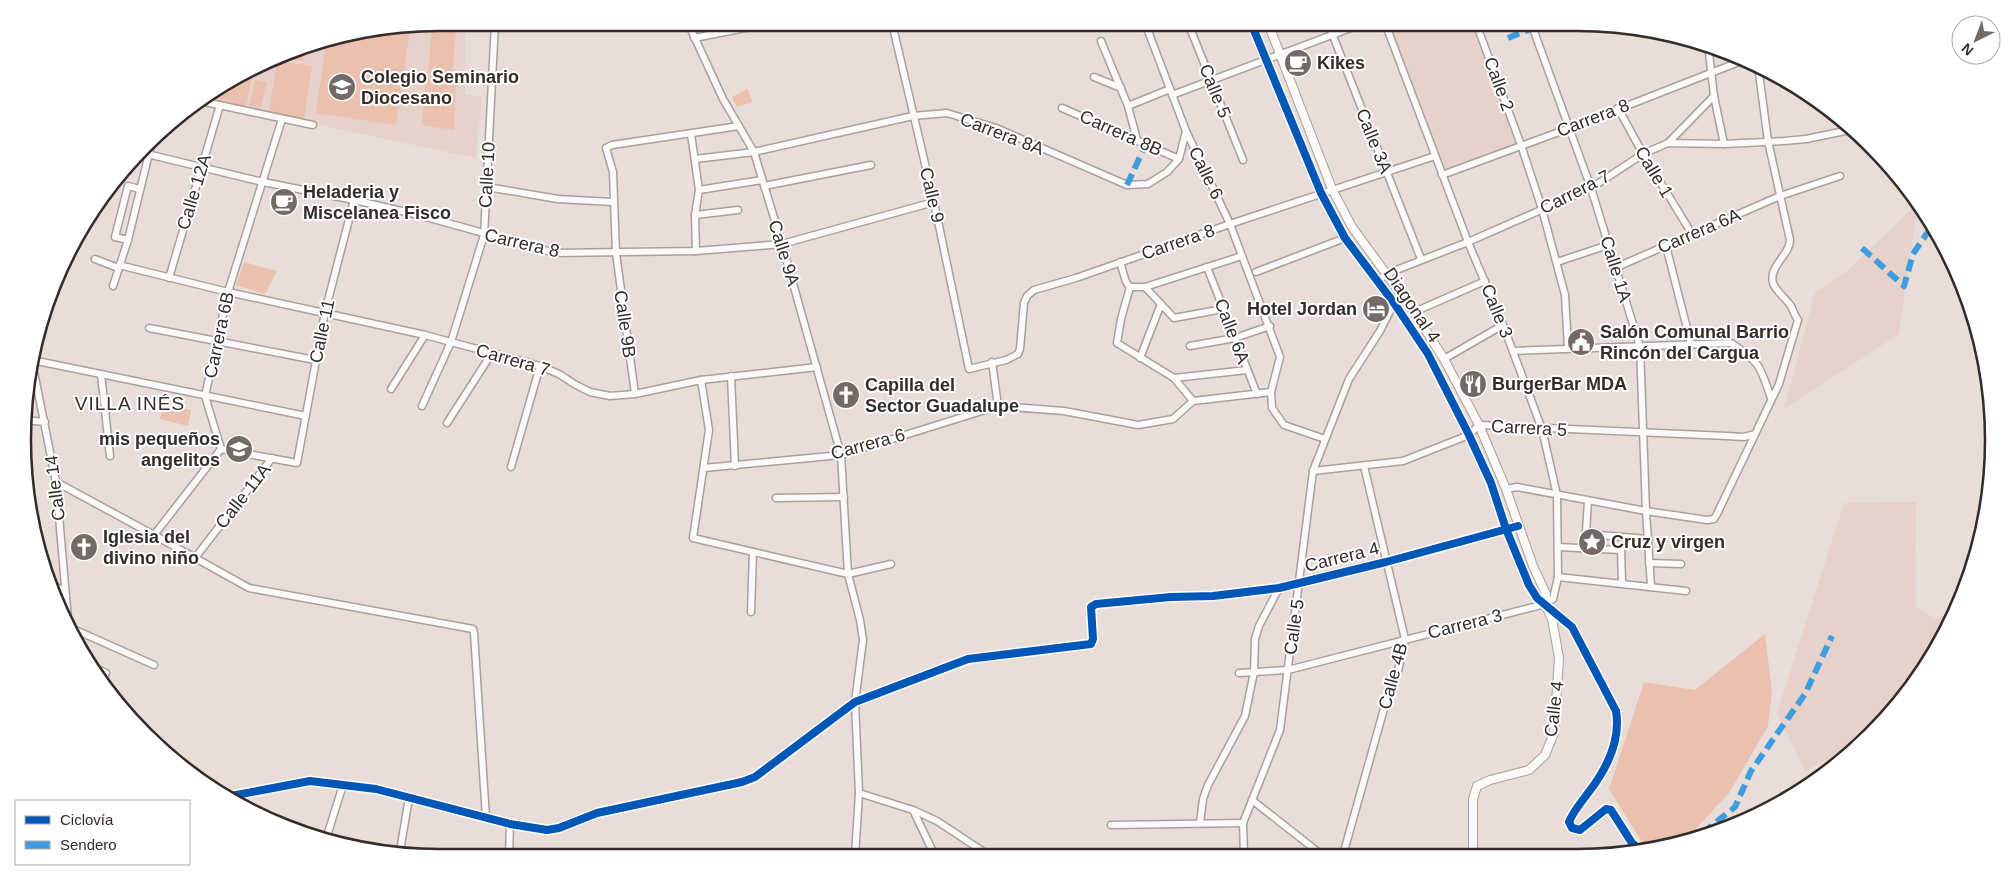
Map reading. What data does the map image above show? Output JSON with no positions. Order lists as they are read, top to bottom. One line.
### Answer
{"streets":{"street":["Calle 2","Calle 5","Carrera 8","Carrera 8B","Carrera 8A","Calle 3A","Calle 1","Calle 6","Calle 10","Calle 12A","Carrera 7","Calle 9","Carrera 6A","Calle 9A","Calle 1A","Diagonal 4","Calle 3","Calle 9B","Calle 11","Calle 6A","Carrera 6B","Carrera 5","Carrera 6","Calle 14","Calle 11A","Carrera 4","Carrera 3","Calle 4B","Calle 4"]},"crossings":[["Calle 2","Carrera 8"],["Calle 5","Calle 6"],["Calle 5","Diagonal 4"],["Calle 5","Carrera 5"],["Calle 5","Carrera 4"],["Calle 5","Carrera 3"],["Carrera 8","Calle 3A"],["Carrera 8","Calle 1"],["Carrera 8","Calle 6"],["Carrera 8","Calle 10"],["Carrera 8","Calle 12A"],["Carrera 8","Calle 9"],["Carrera 8","Calle 9A"],["Carrera 8","Calle 1A"],["Carrera 8","Diagonal 4"],["Carrera 8","Calle 3"],["Carrera 8","Calle 9B"],["Carrera 8","Calle 11"],["Carrera 8","Carrera 6B"],["Carrera 8B","Carrera 8A"],["Carrera 8A","Calle 9"],["Carrera 8A","Calle 9A"],["Calle 3A","Carrera 7"],["Calle 1","Carrera 7"],["Calle 1","Carrera 6A"],["Calle 10","Carrera 7"],["Calle 12A","Carrera 7"],["Carrera 7","Calle 9A"],["Carrera 7","Calle 1A"],["Carrera 7","Diagonal 4"],["Carrera 7","Calle 3"],["Carrera 7","Calle 9B"],["Carrera 7","Calle 11"],["Carrera 7","Carrera 6B"],["Carrera 6A","Calle 1A"],["Calle 9A","Carrera 6"],["Calle 9A","Carrera 4"],["Calle 1A","Carrera 5"],["Diagonal 4","Calle 3"],["Diagonal 4","Carrera 5"],["Diagonal 4","Carrera 4"],["Diagonal 4","Carrera 3"],["Diagonal 4","Calle 4"],["Calle 3","Carrera 5"],["Calle 3","Carrera 3"],["Calle 3","Calle 4"],["Calle 11","Calle 11A"],["Carrera 5","Calle 4B"],["Carrera 4","Calle 4B"],["Carrera 3","Calle 4B"],["Carrera 3","Calle 4"]],"districts":["VILLA INÉS"],"places":{"cafe":["Kikes","Heladeria y Miscelanea Fisco"],"school or university":["Colegio Seminario Diocesano","mis pequeños angelitos"],"hotel":["Hotel Jordan"],"public building":["Salón Comunal Barrio Rincón del Cargua"],"restaurant":["BurgerBar MDA"],"church":["Capilla del Sector Guadalupe","Iglesia del divino niño"],"place":["Cruz y virgen"]},"legend":["Ciclovía","Sendero"],"north":"bottom left"}
